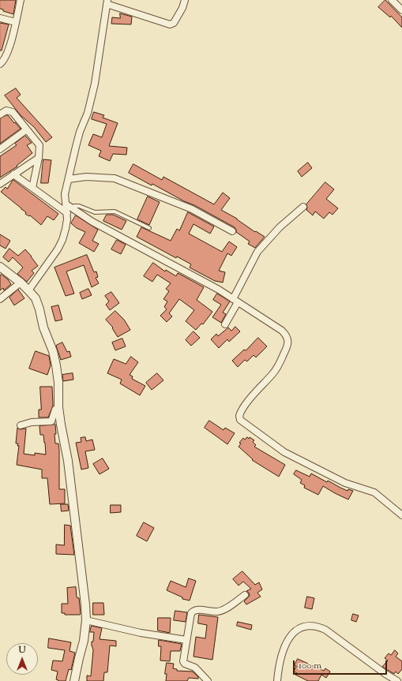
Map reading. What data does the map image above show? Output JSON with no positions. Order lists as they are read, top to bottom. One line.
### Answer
{"scale_bar":"100 m","north":"top"}
